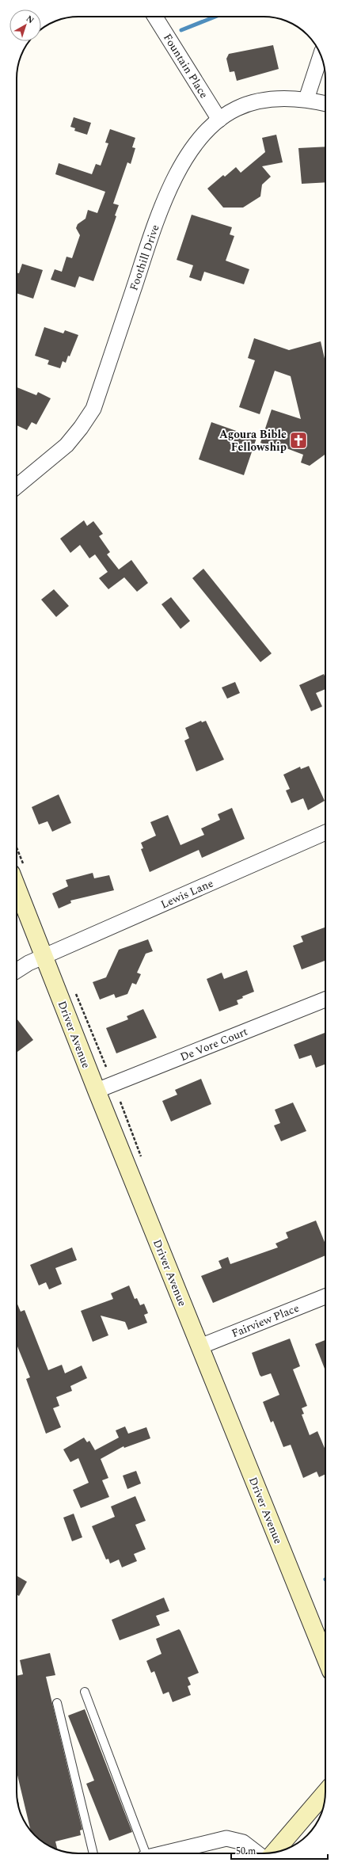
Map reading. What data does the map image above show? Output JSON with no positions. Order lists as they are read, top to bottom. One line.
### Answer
{"streets":{"street":["Fountain Place","Foothill Drive","Lewis Lane","Driver Avenue","De Vore Court","Fairview Place"]},"crossings":[["Fountain Place","Foothill Drive"],["Lewis Lane","Driver Avenue"],["Driver Avenue","De Vore Court"],["Driver Avenue","Fairview Place"]],"places":{"church":["Agoura Bible Fellowship"]},"scale_bar":"50 m","north":"top right"}
